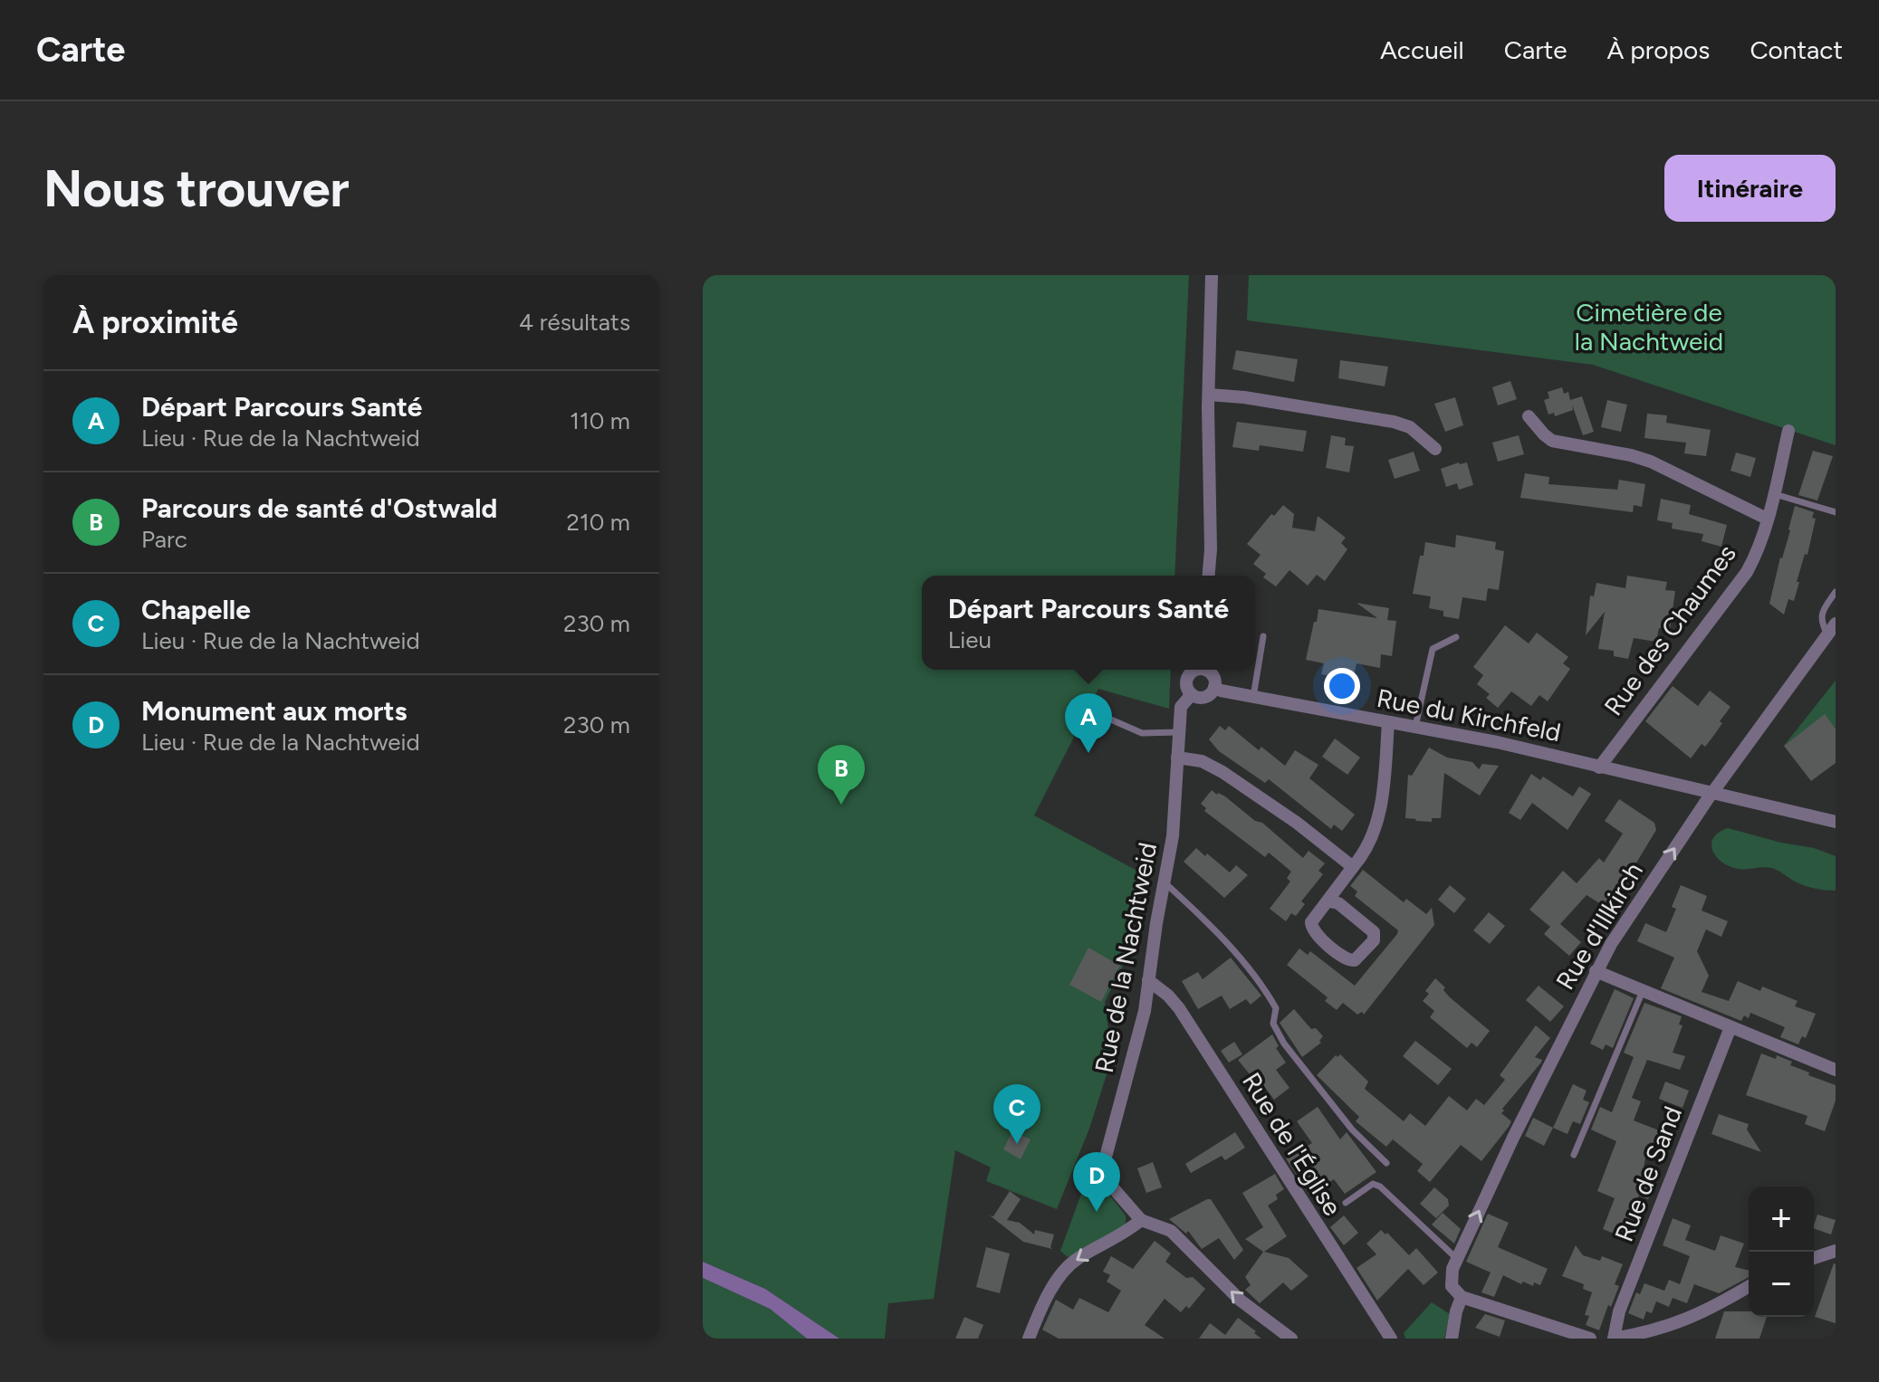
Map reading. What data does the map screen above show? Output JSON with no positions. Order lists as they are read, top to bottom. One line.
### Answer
{"streets":{"street":["Rue des Chaumes","Rue du Kirchfeld","Rue d'Illkirch","Rue de la Nachtweid","Rue de l'Église","Rue de Sand"]},"crossings":[["Rue des Chaumes","Rue du Kirchfeld"],["Rue du Kirchfeld","Rue d'Illkirch"],["Rue de la Nachtweid","Rue de l'Église"]],"one_way":["Rue d'Illkirch"],"parks":["Cimetière de la Nachtweid"],"page":{"header":"Carte","nav":["Accueil","Carte","À propos","Contact"],"buttons":"Itinéraire","title":"Nous trouver","heading":["À proximité","4 résultats"],"list":[{"mark":"A","name":"Départ Parcours Santé","note":"Lieu · Rue de la Nachtweid","value":"110 m"},{"mark":"B","name":"Parcours de santé d'Ostwald","note":"Parc","value":"210 m"},{"mark":"C","name":"Chapelle","note":"Lieu · Rue de la Nachtweid","value":"230 m"},{"mark":"D","name":"Monument aux morts","note":"Lieu · Rue de la Nachtweid","value":"230 m"}],"popup":["Départ Parcours Santé","Lieu"],"pins":["A","B","C","D"],"map_buttons":["+","−"]}}
